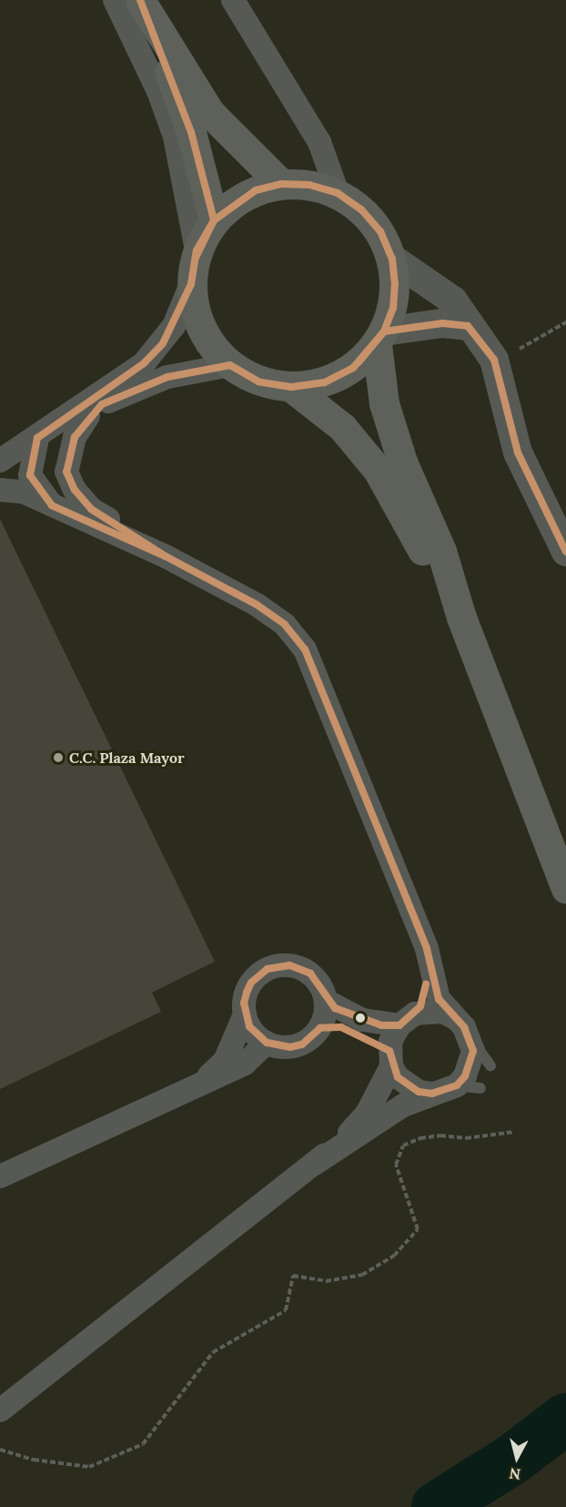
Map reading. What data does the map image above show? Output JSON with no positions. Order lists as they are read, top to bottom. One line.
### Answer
{"places":["C.C. Plaza Mayor"],"north":"bottom"}
